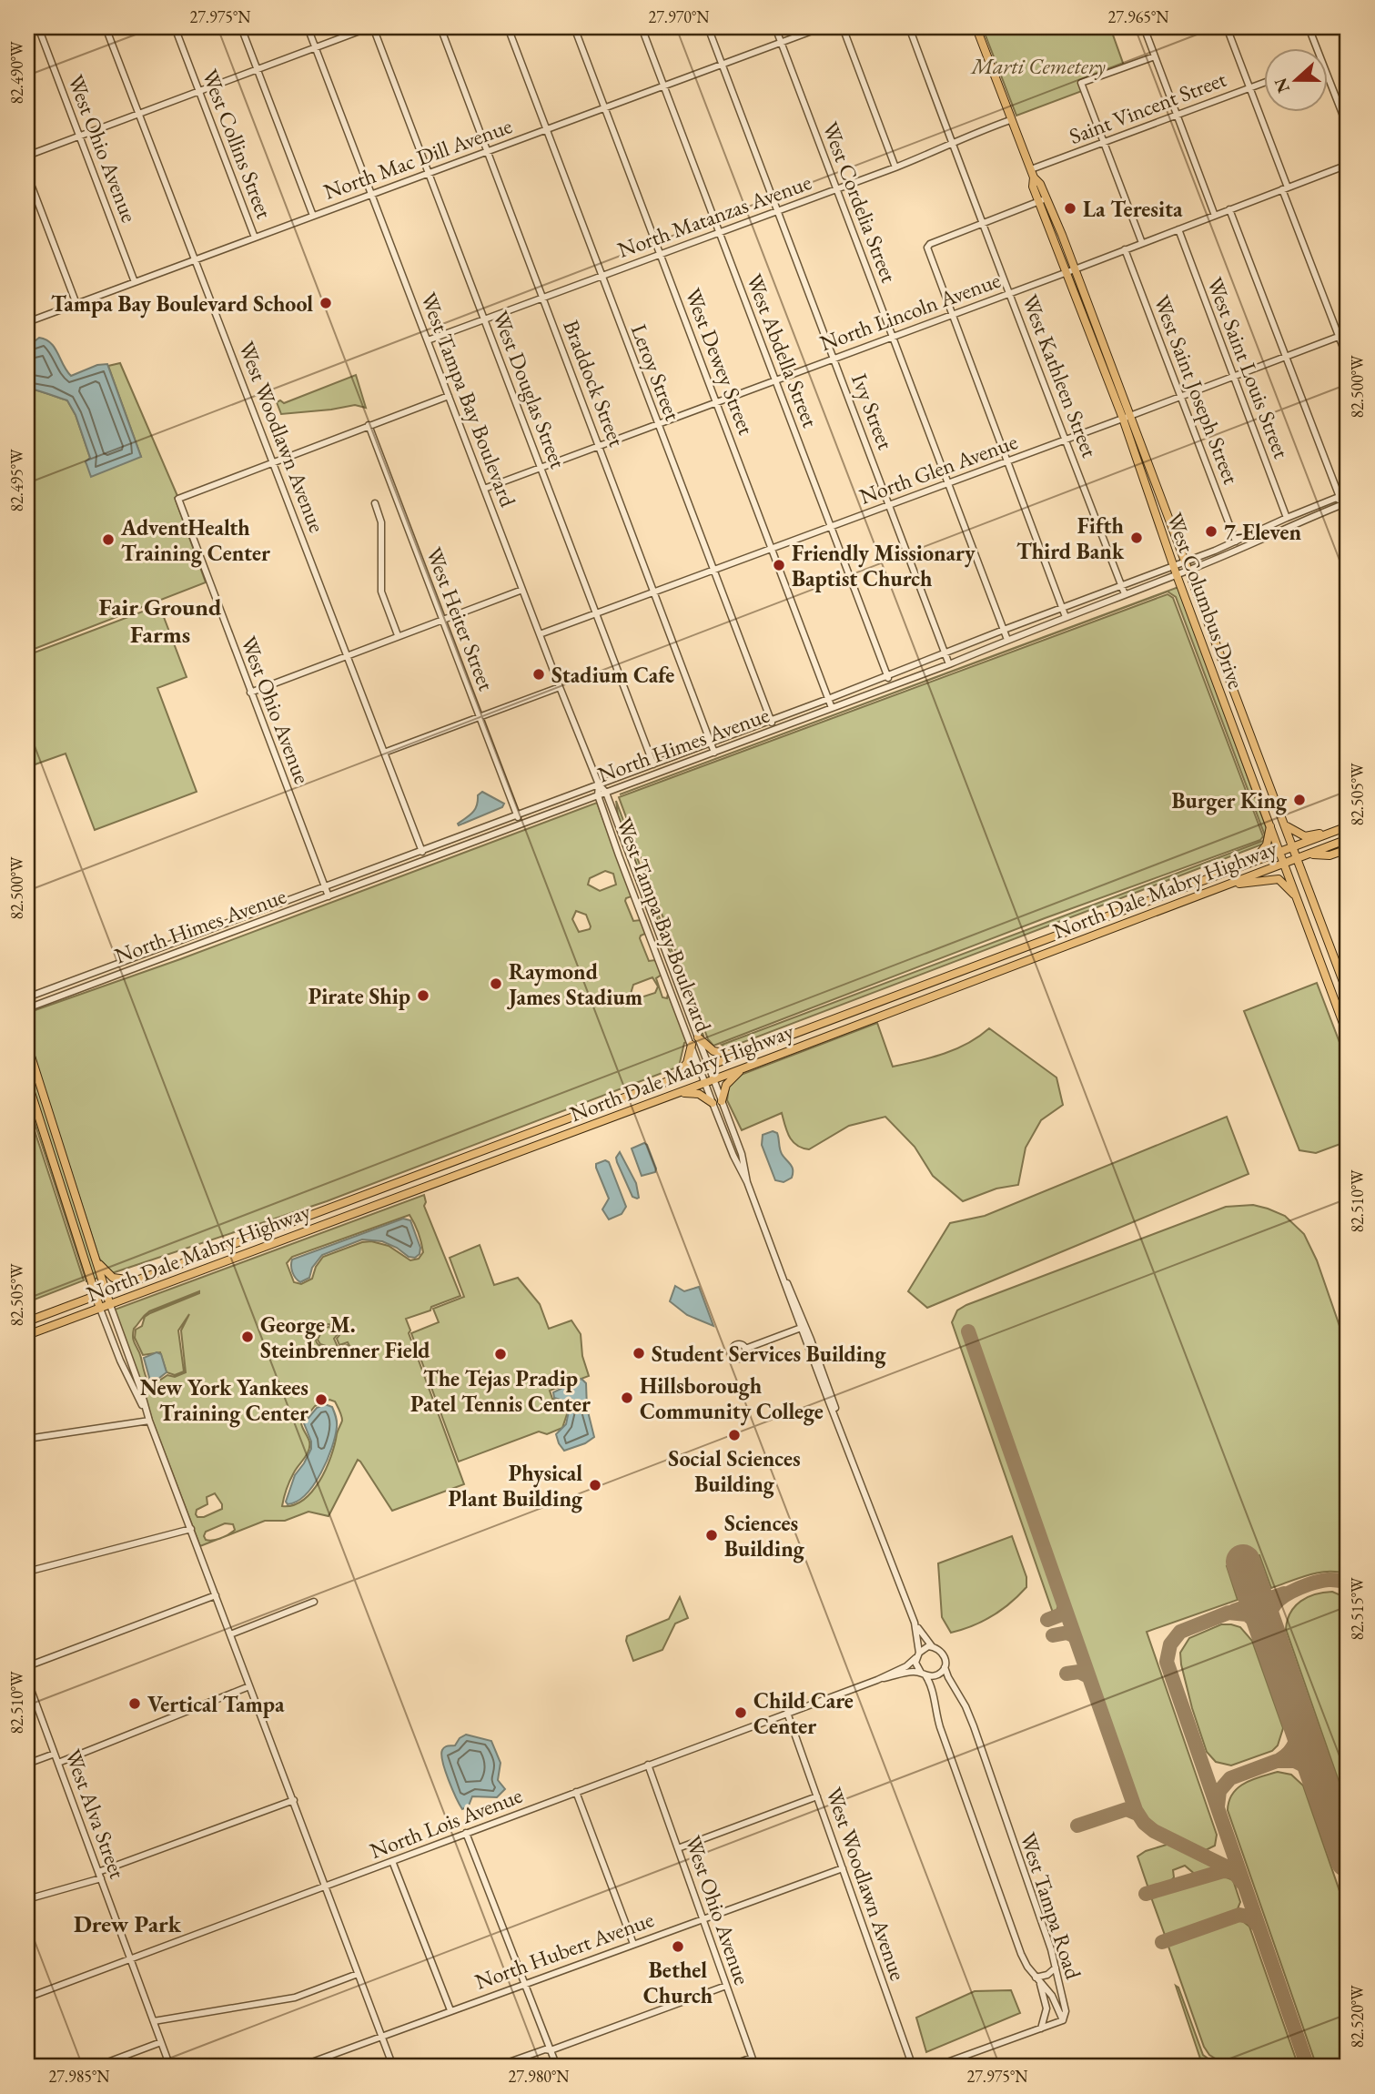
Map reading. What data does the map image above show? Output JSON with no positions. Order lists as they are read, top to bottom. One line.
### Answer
{"streets":{"main road":["West Columbus Drive","North Dale Mabry Highway"],"street":["Saint Vincent Street","West Collins Street","West Ohio Avenue","North Mac Dill Avenue","West Cordelia Street","North Matanzas Avenue","North Lincoln Avenue","West Abdella Street","West Dewey Street","West Saint Louis Street","Leroy Street","West Kathleen Street","Braddock Street","West Douglas Street","West Saint Joseph Street","West Tampa Bay Boulevard","Ivy Street","West Woodlawn Avenue","North Glen Avenue","West Heiter Street","North Himes Avenue","West Alva Street","North Lois Avenue","West Tampa Road","North Hubert Avenue"]},"crossings":[["Saint Vincent Street","West Columbus Drive"],["West Collins Street","North Mac Dill Avenue"],["West Ohio Avenue","North Mac Dill Avenue"],["West Ohio Avenue","West Woodlawn Avenue"],["West Ohio Avenue","North Himes Avenue"],["West Ohio Avenue","North Lois Avenue"],["West Ohio Avenue","North Hubert Avenue"],["North Mac Dill Avenue","West Cordelia Street"],["North Mac Dill Avenue","West Abdella Street"],["North Mac Dill Avenue","West Dewey Street"],["North Mac Dill Avenue","Leroy Street"],["North Mac Dill Avenue","Braddock Street"],["North Mac Dill Avenue","West Douglas Street"],["North Mac Dill Avenue","West Tampa Bay Boulevard"],["North Mac Dill Avenue","Ivy Street"],["North Mac Dill Avenue","West Woodlawn Avenue"],["West Cordelia Street","North Matanzas Avenue"],["West Cordelia Street","North Lincoln Avenue"],["West Cordelia Street","North Glen Avenue"],["West Cordelia Street","North Himes Avenue"],["North Matanzas Avenue","West Abdella Street"],["North Matanzas Avenue","West Dewey Street"],["North Matanzas Avenue","Leroy Street"],["North Matanzas Avenue","West Kathleen Street"],["North Matanzas Avenue","Braddock Street"],["North Matanzas Avenue","West Douglas Street"],["North Matanzas Avenue","West Tampa Bay Boulevard"],["North Matanzas Avenue","Ivy Street"],["North Matanzas Avenue","West Columbus Drive"],["North Lincoln Avenue","West Abdella Street"],["North Lincoln Avenue","West Dewey Street"],["North Lincoln Avenue","West Saint Louis Street"],["North Lincoln Avenue","Leroy Street"],["North Lincoln Avenue","West Kathleen Street"],["North Lincoln Avenue","Braddock Street"],["North Lincoln Avenue","West Douglas Street"],["North Lincoln Avenue","West Saint Joseph Street"],["North Lincoln Avenue","West Tampa Bay Boulevard"],["North Lincoln Avenue","Ivy Street"],["North Lincoln Avenue","West Columbus Drive"],["West Abdella Street","North Glen Avenue"],["West Abdella Street","North Himes Avenue"],["West Dewey Street","North Glen Avenue"],["West Dewey Street","North Himes Avenue"],["West Saint Louis Street","North Glen Avenue"],["West Saint Louis Street","North Himes Avenue"],["Leroy Street","North Glen Avenue"],["Leroy Street","North Himes Avenue"],["West Kathleen Street","North Glen Avenue"],["West Kathleen Street","North Himes Avenue"],["Braddock Street","North Glen Avenue"],["Braddock Street","North Himes Avenue"],["West Douglas Street","North Glen Avenue"],["West Douglas Street","North Himes Avenue"],["West Saint Joseph Street","North Glen Avenue"],["West Saint Joseph Street","North Himes Avenue"],["West Tampa Bay Boulevard","North Glen Avenue"],["West Tampa Bay Boulevard","North Himes Avenue"],["West Tampa Bay Boulevard","North Dale Mabry Highway"],["West Tampa Bay Boulevard","North Lois Avenue"],["West Tampa Bay Boulevard","West Tampa Road"],["Ivy Street","North Glen Avenue"],["Ivy Street","North Himes Avenue"],["West Woodlawn Avenue","North Himes Avenue"],["West Woodlawn Avenue","North Lois Avenue"],["West Woodlawn Avenue","North Hubert Avenue"],["North Glen Avenue","West Columbus Drive"],["West Columbus Drive","North Himes Avenue"],["West Columbus Drive","North Dale Mabry Highway"],["West Heiter Street","North Himes Avenue"],["West Alva Street","North Lois Avenue"],["North Lois Avenue","West Tampa Road"]],"districts":["Fair Ground Farms","Drew Park"],"parks":["Marti Cemetery"],"places":["La Teresita","Tampa Bay Boulevard School","7-Eleven","Fifth Third Bank","AdventHealth Training Center","Friendly Missionary Baptist Church","Stadium Cafe","Burger King","Raymond James Stadium","Pirate Ship","George M. Steinbrenner Field","Student Services Building","The Tejas Pradip Patel Tennis Center","Hillsborough Community College","New York Yankees Training Center","Social Sciences Building","Physical Plant Building","Sciences Building","Vertical Tampa","Child Care Center","Bethel Church"],"north":"left","coordinates":["27.975°N","27.970°N","27.965°N","82.490°W","82.500°W","82.495°W","82.505°W","82.510°W","82.515°W","82.520°W","27.985°N","27.980°N"]}
